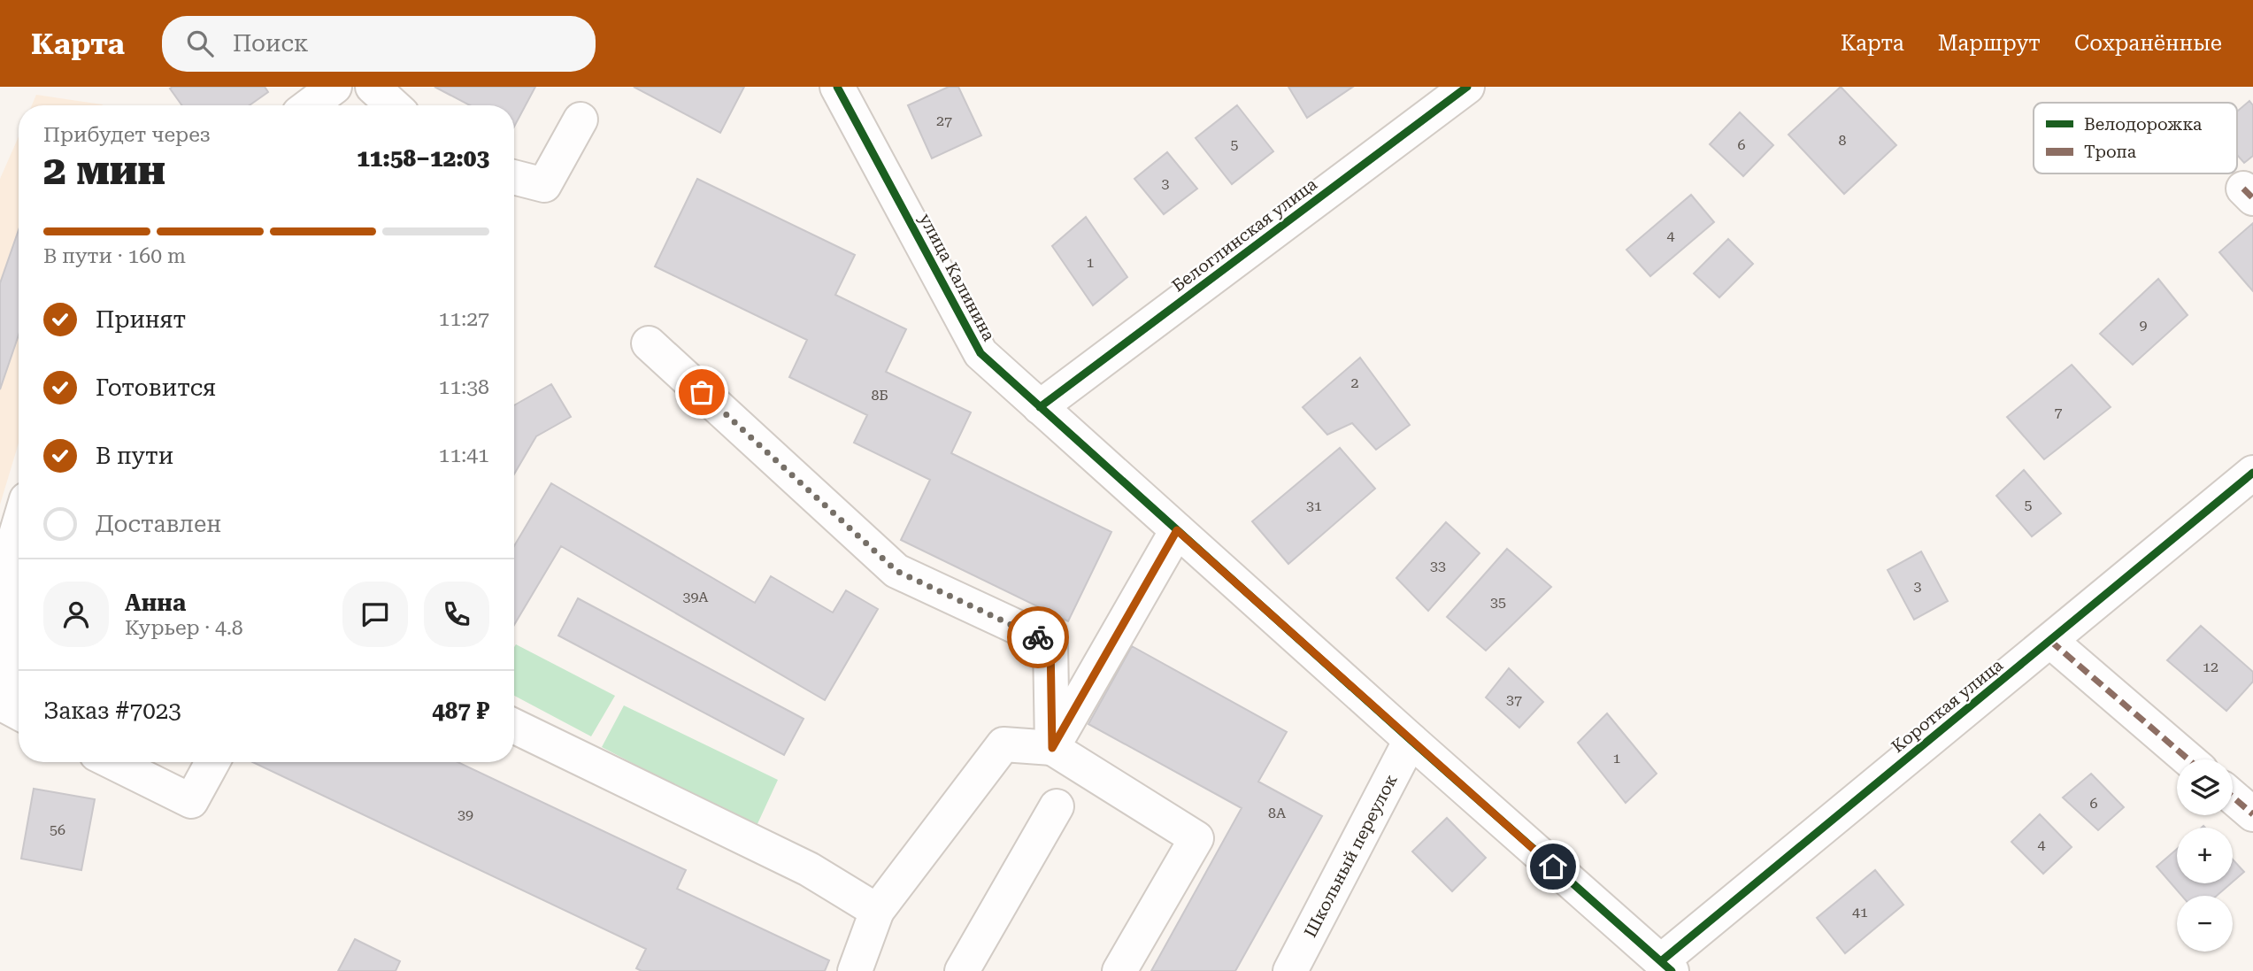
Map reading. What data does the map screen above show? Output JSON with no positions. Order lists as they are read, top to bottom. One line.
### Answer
{"streets":{"street":["Белоглинская улица","улица Калинина","Короткая улица","Школьный переулок"]},"crossings":[["Белоглинская улица","улица Калинина"],["улица Калинина","Короткая улица"],["улица Калинина","Школьный переулок"]],"house_numbers":["27","8","5","6","3","4","1","9","2","8Б","7","5","31","33","3","39А","35","12","37","1","6","8А","39","56","4","41"],"legend":["Велодорожка","Тропа"],"page":{"header":"Карта","search":"Поиск","nav":["Карта","Маршрут","Сохранённые"],"heading":["2 мин","Прибудет через","11:58–12:03"],"panel":["Анна","Курьер · 4.8","Заказ #7023","487 ₽"],"bar":"В пути · 160 m","list":[["Принят","11:27"],["Готовится","11:38"],["В пути","11:41"],"Доставлен"],"map_buttons":["+","−"]}}
